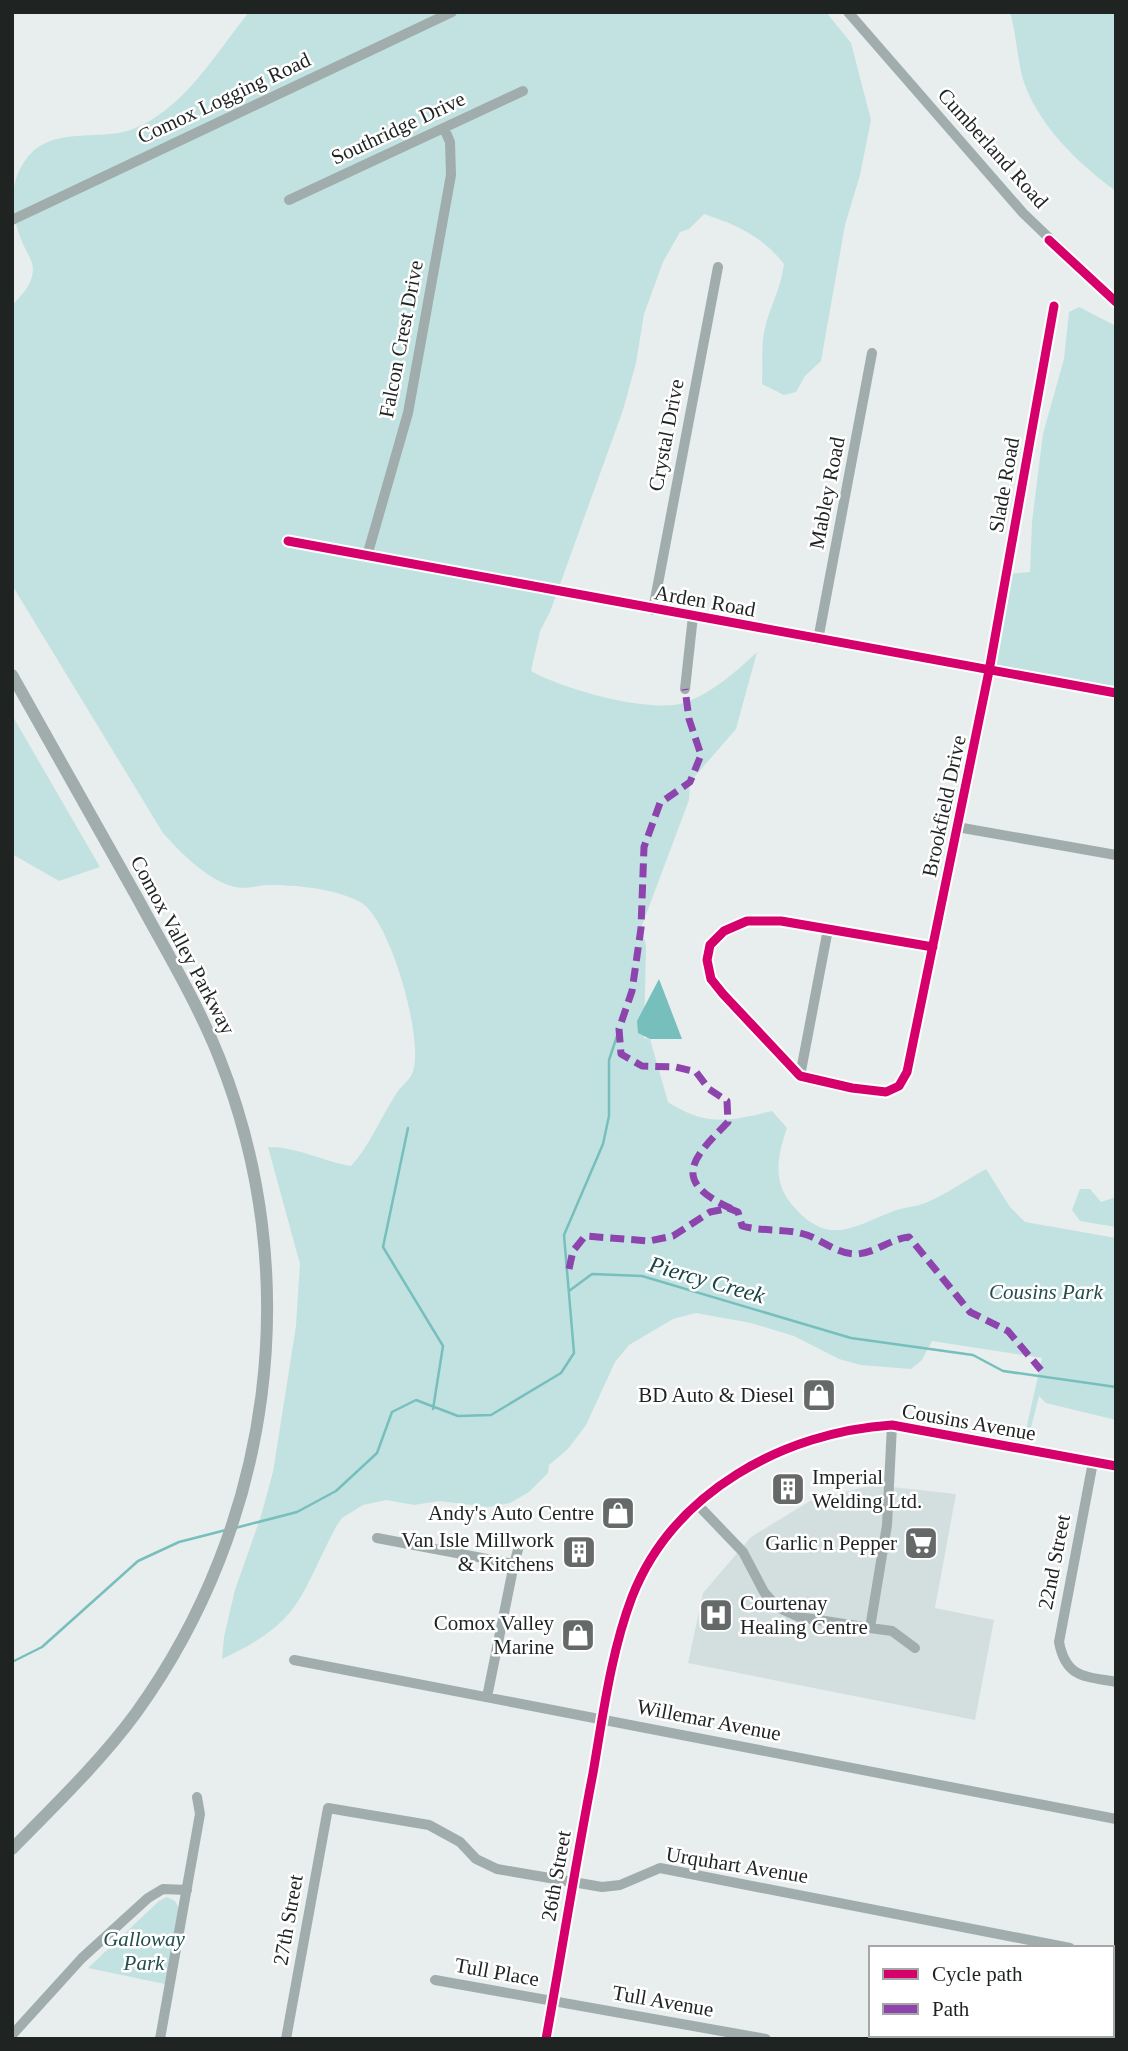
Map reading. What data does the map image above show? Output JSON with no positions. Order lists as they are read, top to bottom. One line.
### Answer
{"streets":{"main road":["Comox Valley Parkway"],"street":["Comox Logging Road","Southridge Drive","Cumberland Road","Falcon Crest Drive","Crystal Drive","Slade Road","Mabley Road","Arden Road","Brookfield Drive","Cousins Avenue","22nd Street","Willemar Avenue","Urquhart Avenue","26th Street","27th Street","Tull Place","Tull Avenue"]},"crossings":[["Southridge Drive","Falcon Crest Drive"],["Falcon Crest Drive","Arden Road"],["Crystal Drive","Arden Road"],["Slade Road","Arden Road"],["Slade Road","Brookfield Drive"],["Mabley Road","Arden Road"],["Arden Road","Brookfield Drive"],["Cousins Avenue","22nd Street"],["Cousins Avenue","Willemar Avenue"],["Cousins Avenue","26th Street"],["Willemar Avenue","26th Street"],["Urquhart Avenue","26th Street"],["Urquhart Avenue","27th Street"],["26th Street","Tull Place"],["26th Street","Tull Avenue"],["Tull Place","Tull Avenue"]],"water":["Piercy Creek"],"parks":["Cousins Park","Galloway Park"],"places":{"shop":["BD Auto & Diesel","Andy's Auto Centre","Comox Valley Marine"],"building":["Imperial Welding Ltd.","Van Isle Millwork & Kitchens"],"supermarket":["Garlic n Pepper"],"hospital":["Courtenay Healing Centre"]},"legend":["Cycle path","Path"]}
